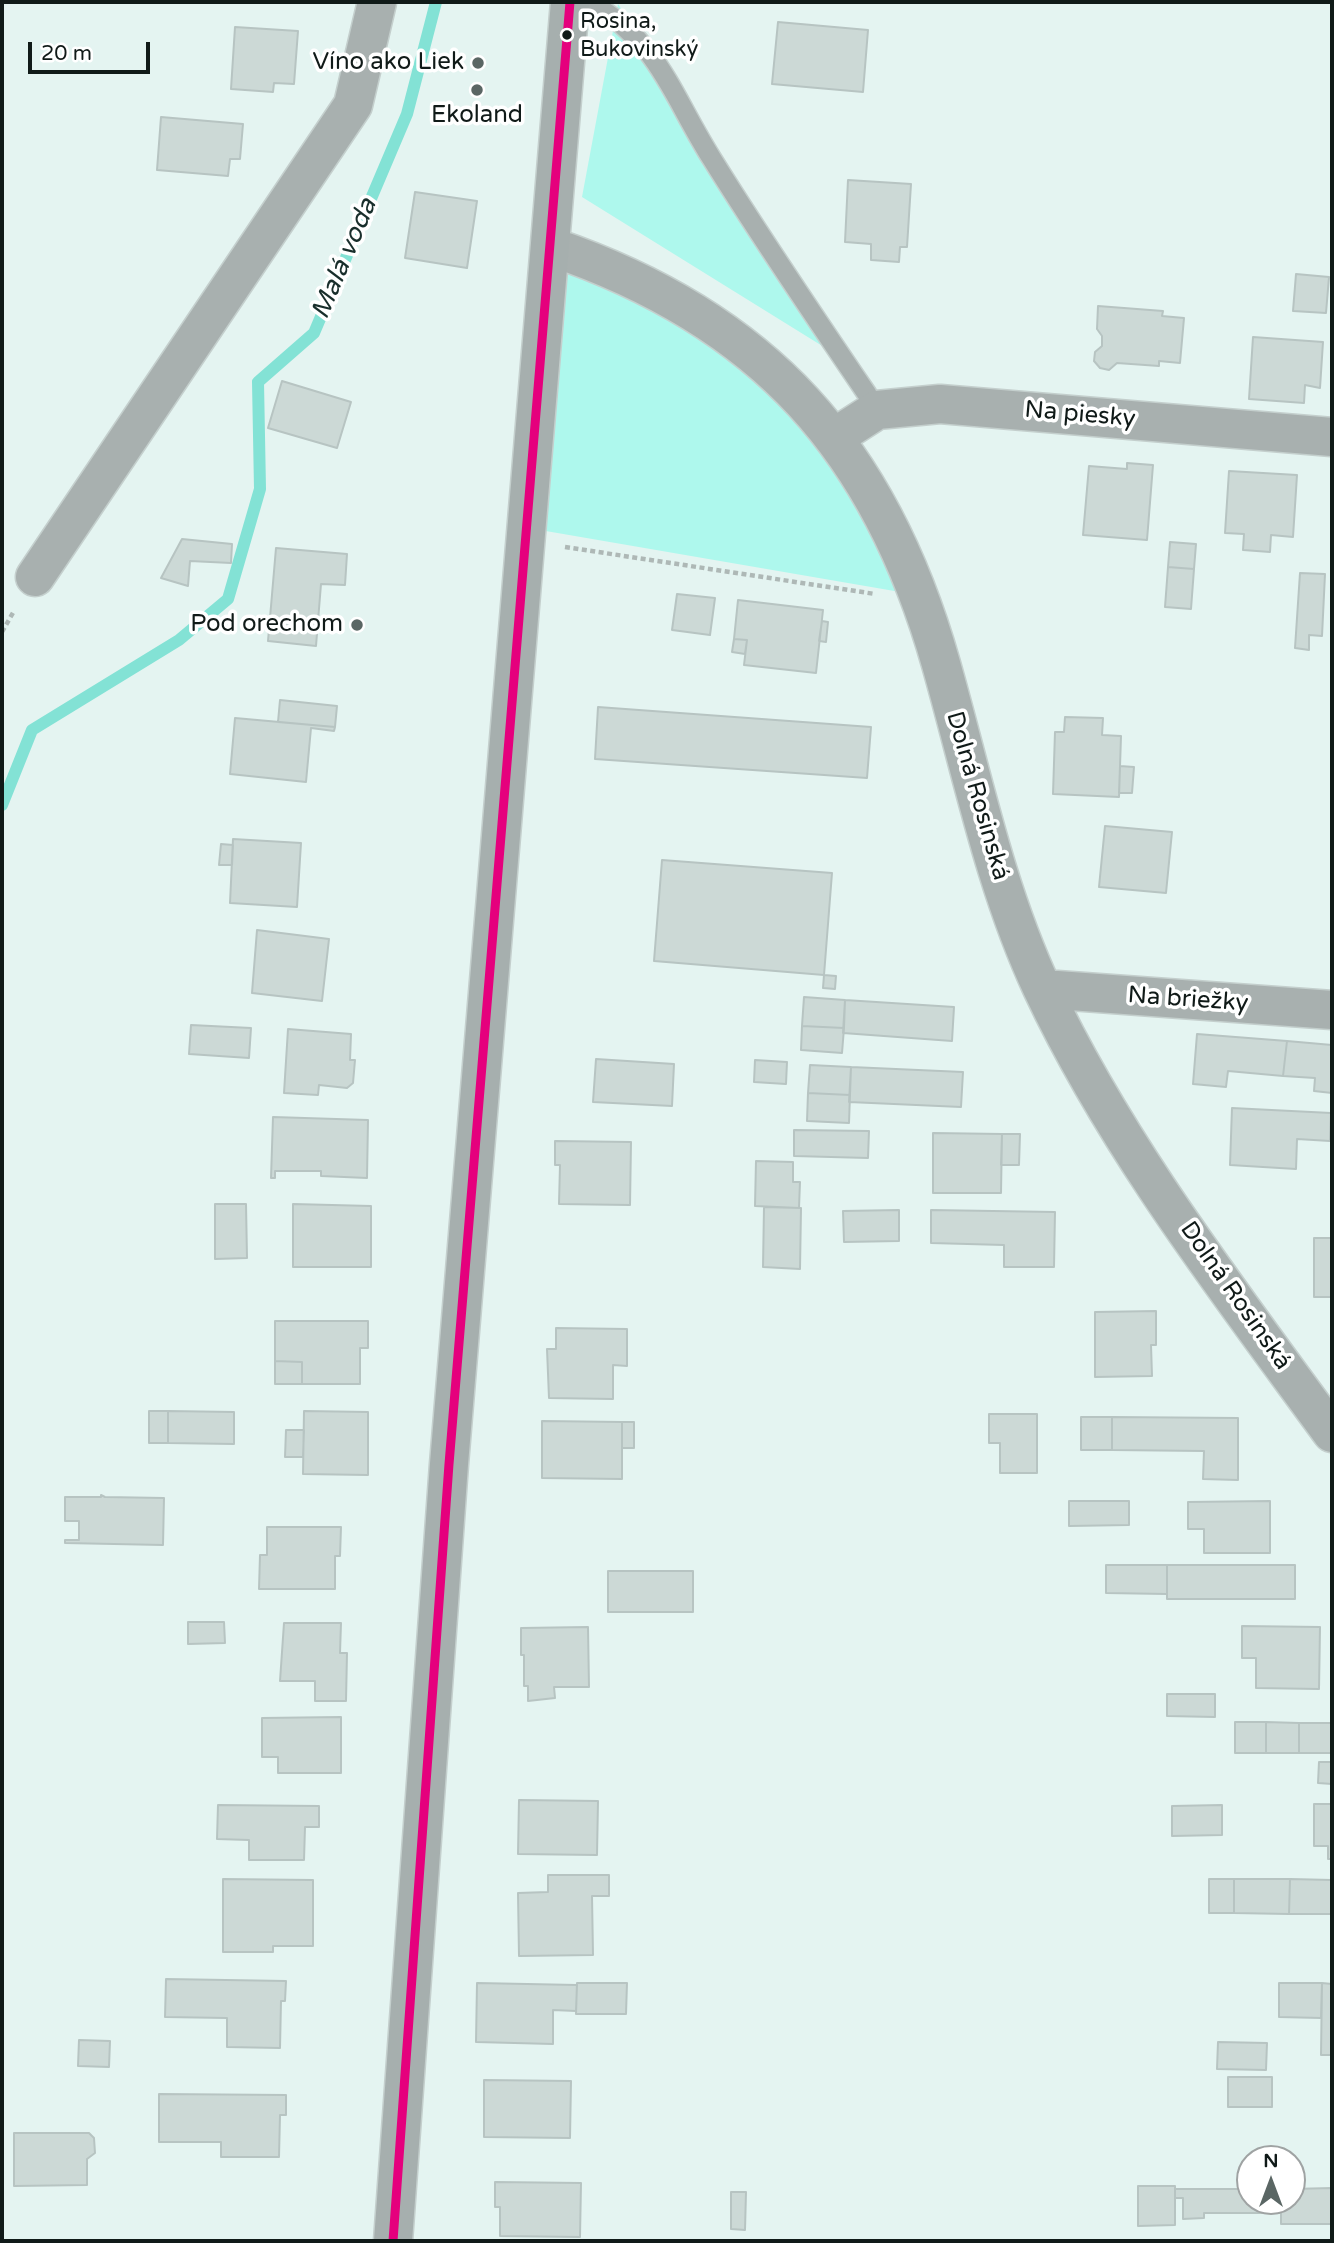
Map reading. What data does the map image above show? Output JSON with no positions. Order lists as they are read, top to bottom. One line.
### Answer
{"streets":{"street":["Na piesky","Dolná Rosinská","Na briežky"]},"crossings":[["Na piesky","Dolná Rosinská"],["Dolná Rosinská","Na briežky"]],"water":["Malá voda"],"places":["Rosina, Bukovinský","Víno ako Liek","Ekoland","Pod orechom"],"scale_bar":"20 m","north":"top"}
